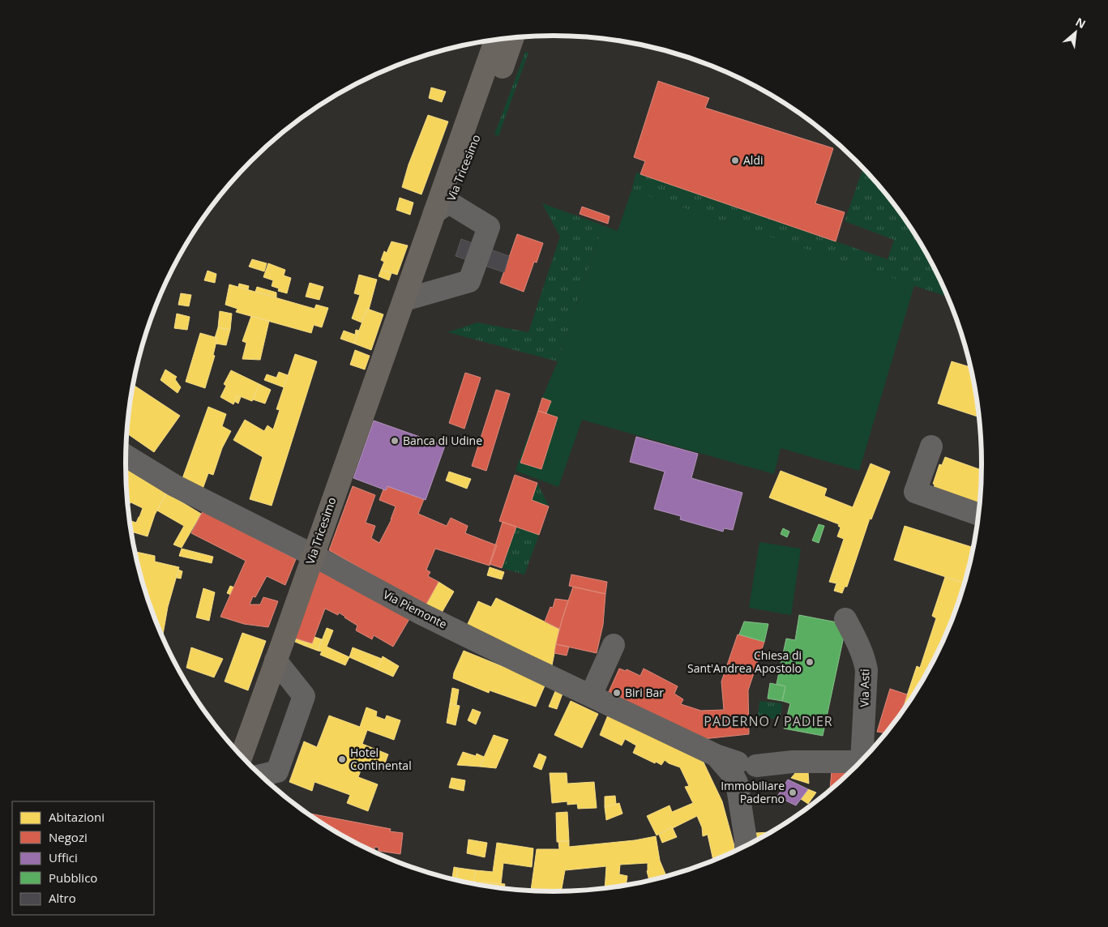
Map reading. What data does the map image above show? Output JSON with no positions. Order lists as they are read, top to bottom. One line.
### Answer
{"streets":{"main road":["Via Tricesimo"],"street":["Via Piemonte","Via Asti"]},"crossings":[["Via Tricesimo","Via Piemonte"]],"districts":["PADERNO / PADIER"],"places":["Aldi","Banca di Udine","Chiesa di Sant'Andrea Apostolo","Biri Bar","Hotel Continental","Immobiliare Paderno"],"legend":["Abitazioni","Negozi","Uffici","Pubblico","Altro"],"north":"top right"}
